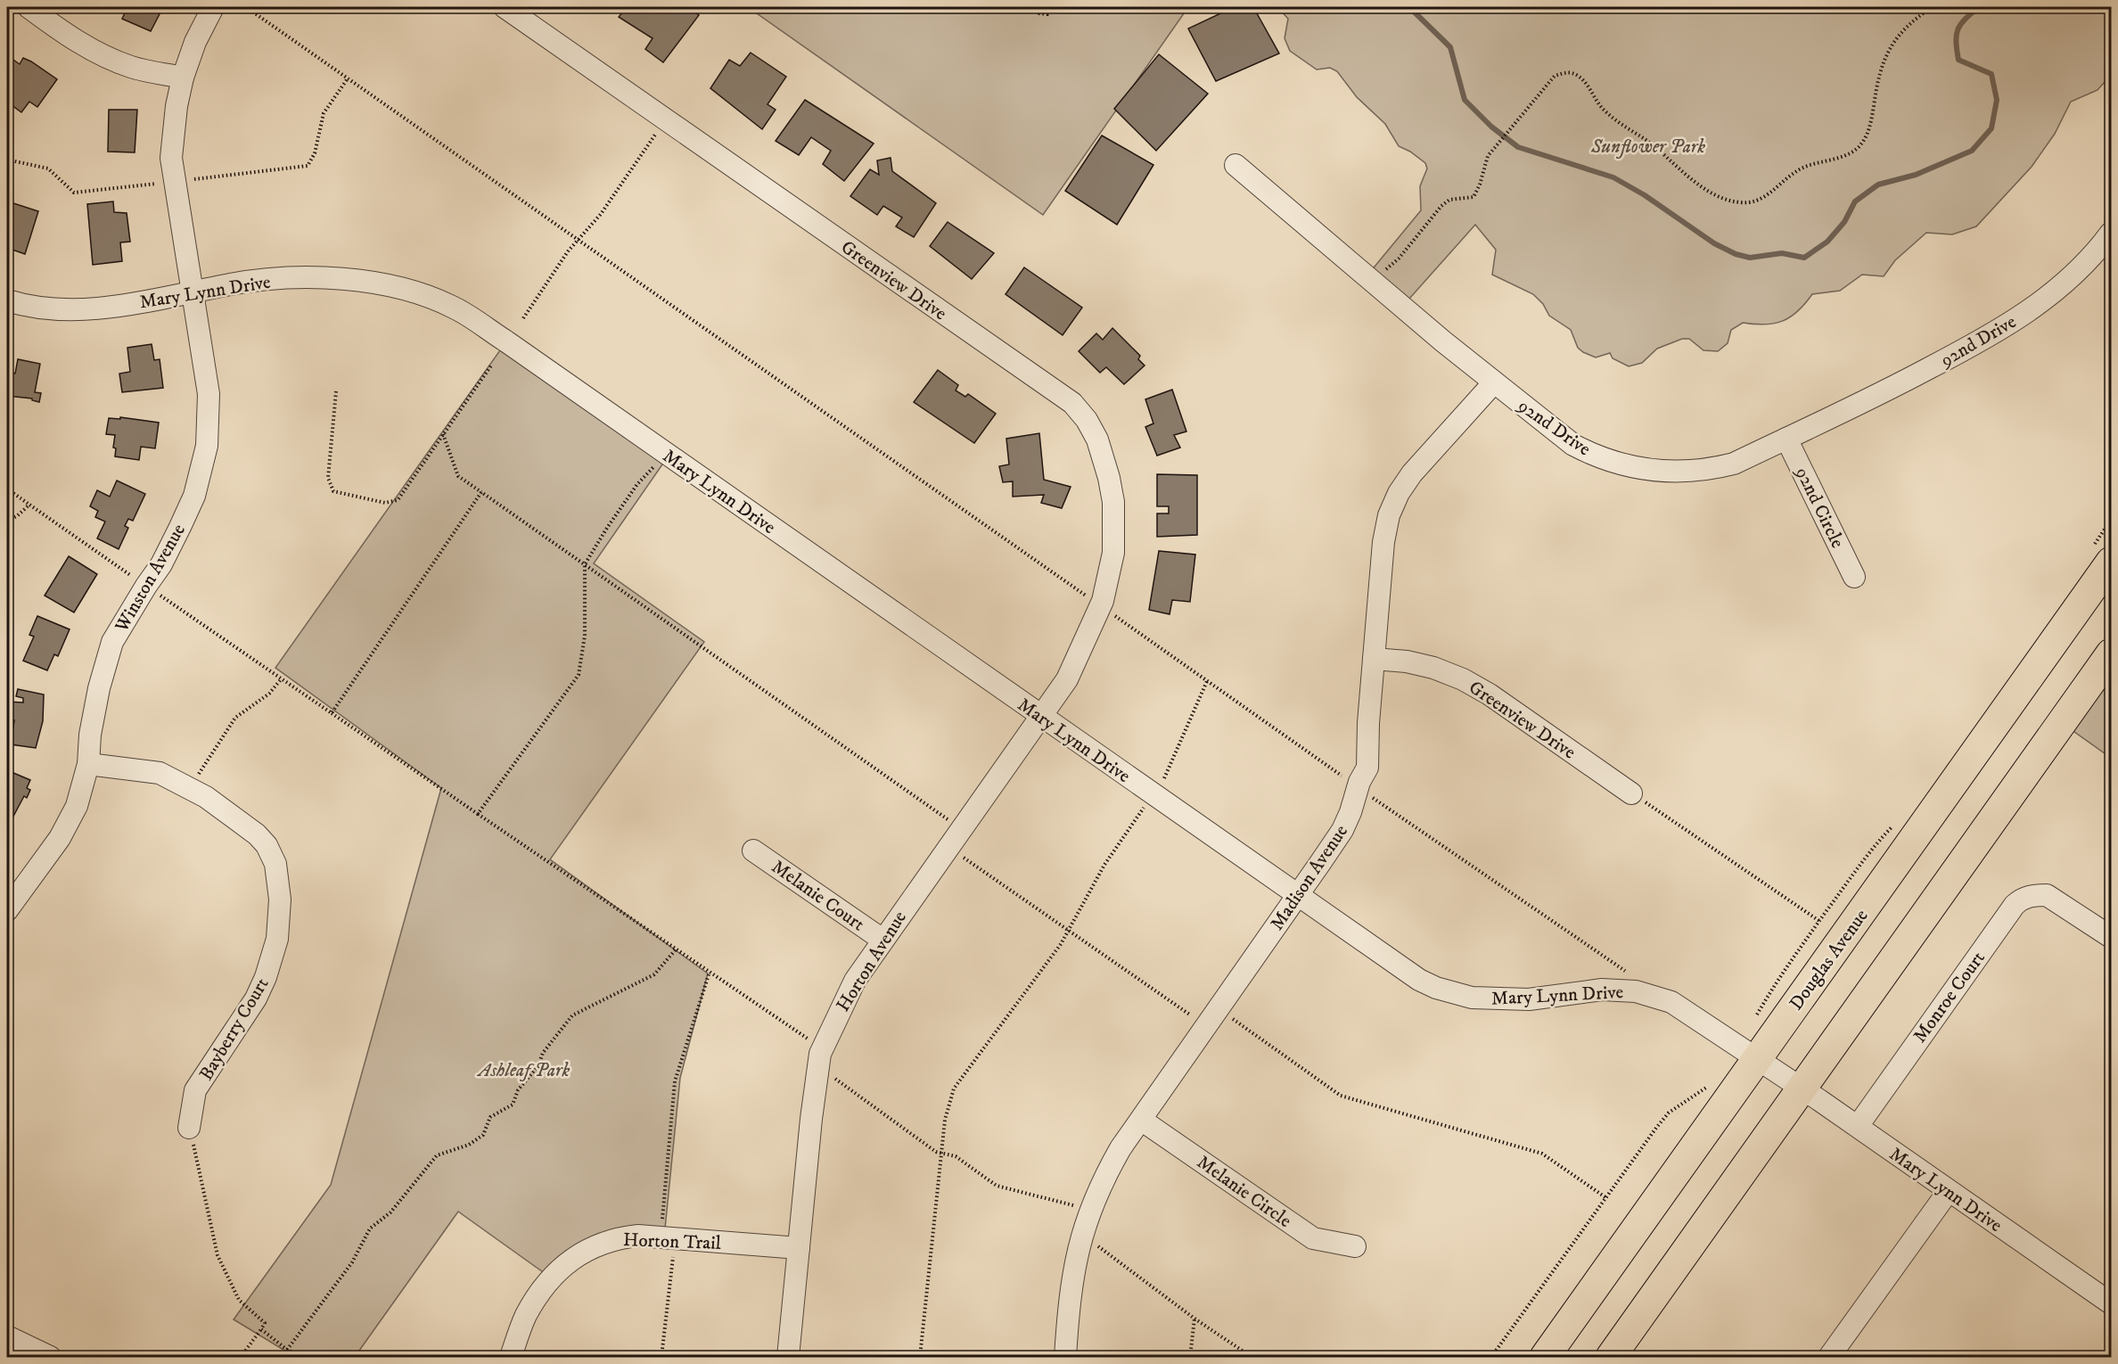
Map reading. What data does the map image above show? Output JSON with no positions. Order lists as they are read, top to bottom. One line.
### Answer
{"streets":{"main road":["Douglas Avenue"],"street":["Greenview Drive","Mary Lynn Drive","92nd Drive","92nd Circle","Winston Avenue","Madison Avenue","Melanie Court","Horton Avenue","Monroe Court","Bayberry Court","Melanie Circle","Horton Trail"]},"crossings":[["Greenview Drive","Madison Avenue"],["Greenview Drive","Horton Avenue"],["Mary Lynn Drive","Winston Avenue"],["Mary Lynn Drive","Madison Avenue"],["Mary Lynn Drive","Douglas Avenue"],["Mary Lynn Drive","Horton Avenue"],["Mary Lynn Drive","Monroe Court"],["92nd Drive","92nd Circle"],["92nd Drive","Madison Avenue"],["Winston Avenue","Bayberry Court"],["Madison Avenue","Melanie Circle"],["Melanie Court","Horton Avenue"],["Horton Avenue","Horton Trail"]],"parks":["Sunflower Park","Ashleaf Park"]}
